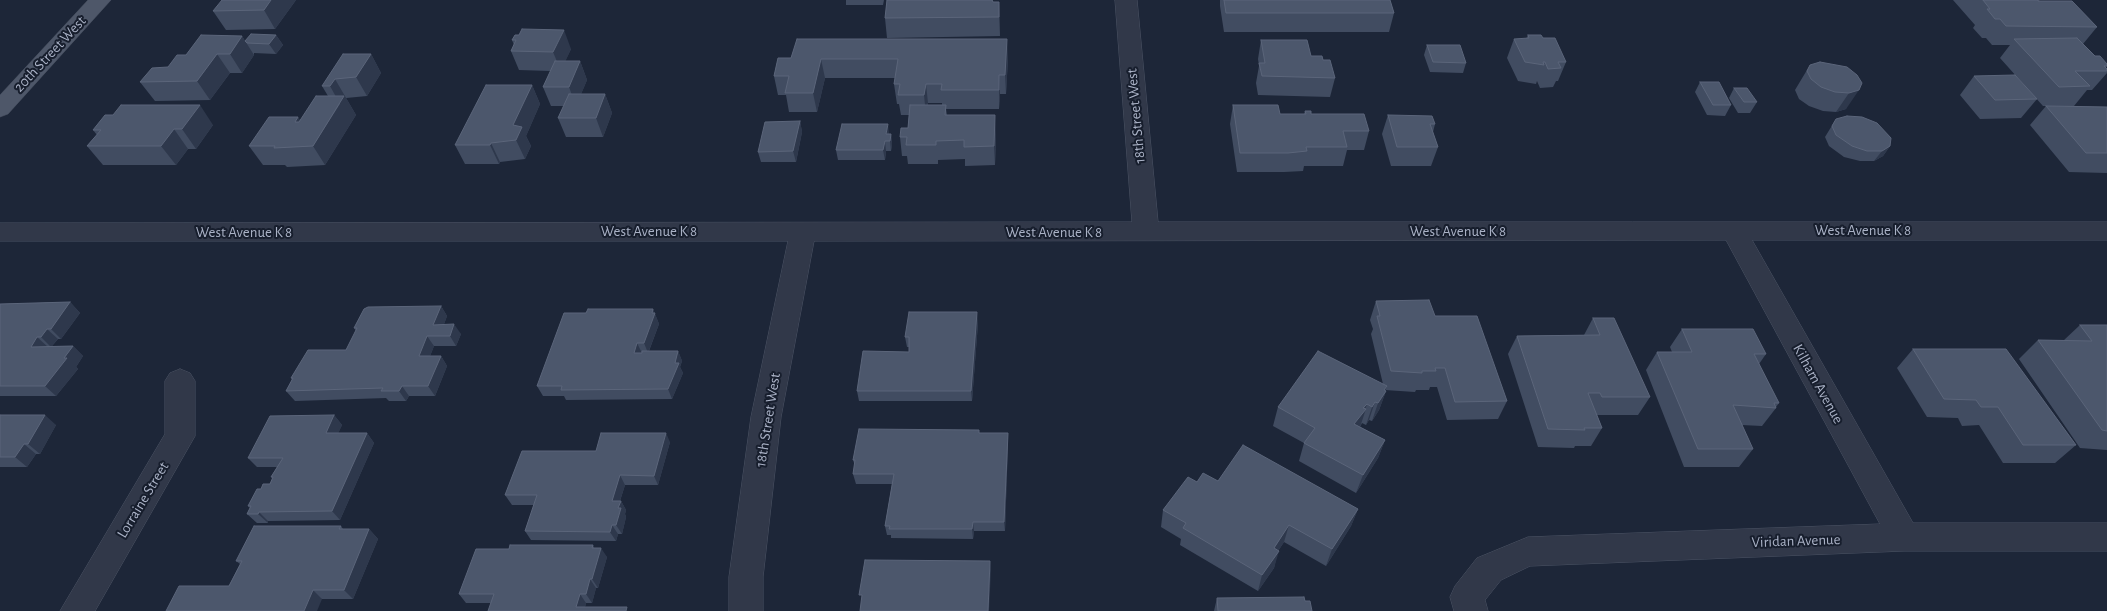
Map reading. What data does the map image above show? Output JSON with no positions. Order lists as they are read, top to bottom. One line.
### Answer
{"streets":{"main road":["20th Street West"],"street":["18th Street West","West Avenue K 8","Kilham Avenue","Lorraine Street","Viridan Avenue"]},"crossings":[["18th Street West","West Avenue K 8"],["West Avenue K 8","Kilham Avenue"],["Kilham Avenue","Viridan Avenue"]]}
